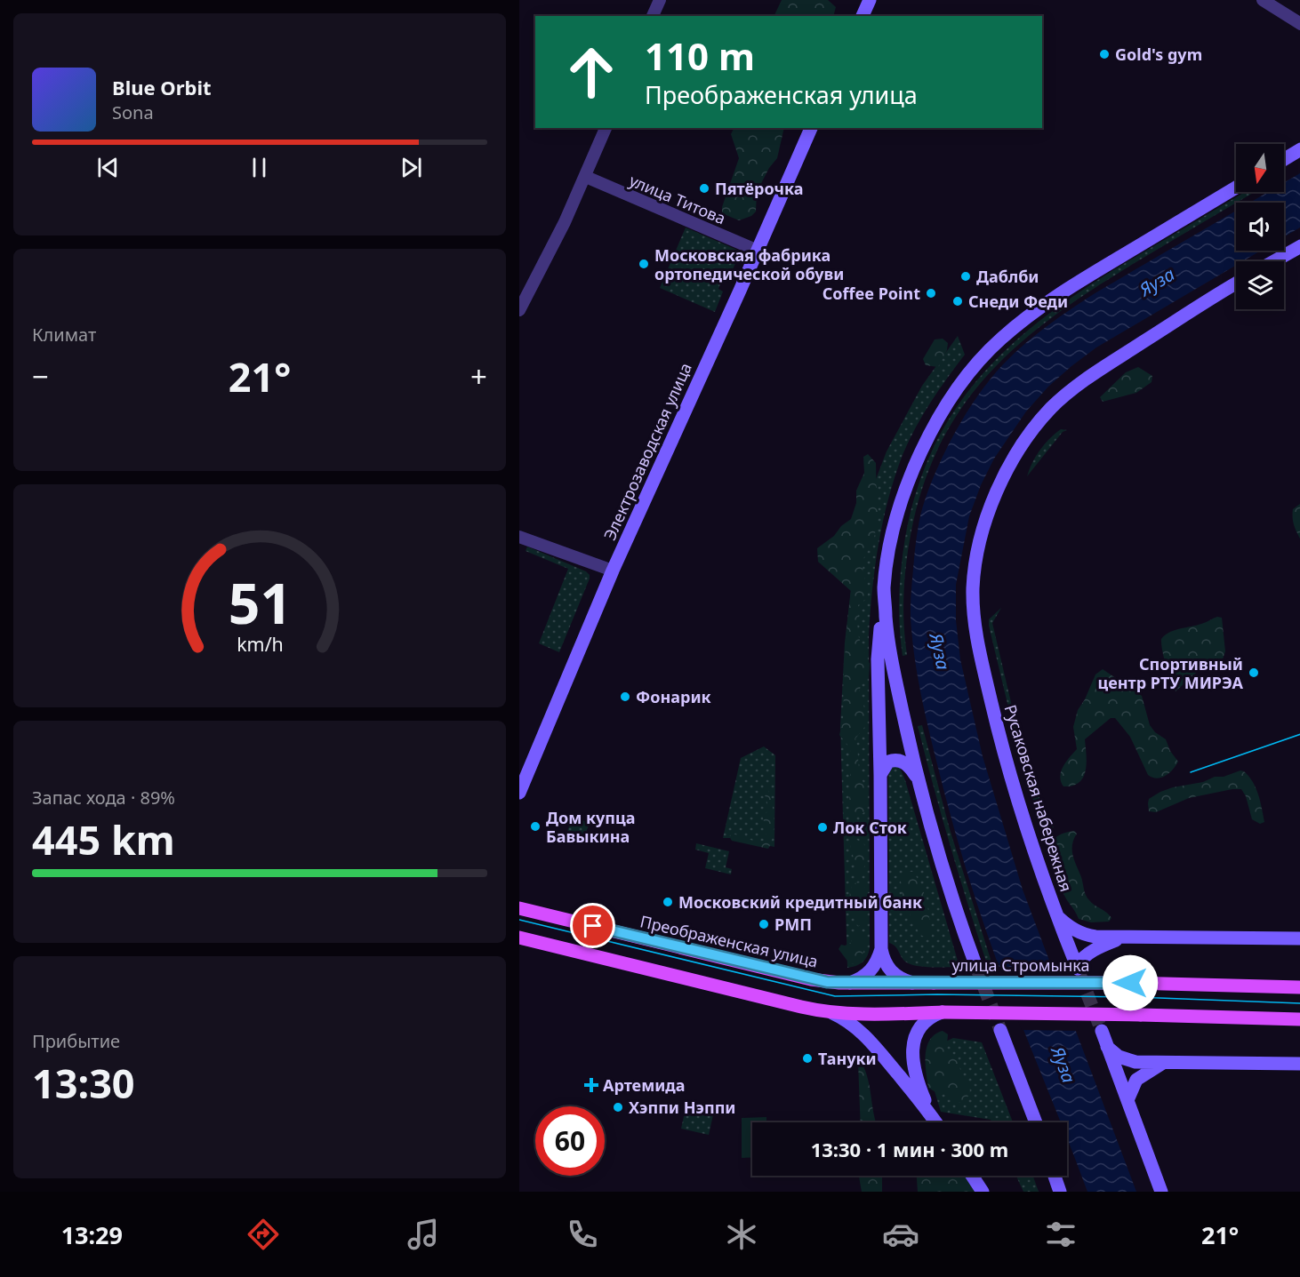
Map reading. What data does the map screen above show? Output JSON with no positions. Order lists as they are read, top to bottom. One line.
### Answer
{"streets":{"main road":["Электрозаводская улица","Русаковская набережная","Преображенская улица","улица Стромынка"],"street":["улица Титова"]},"crossings":[["улица Титова","Электрозаводская улица"],["Преображенская улица","улица Стромынка"]],"water":["Яуза"],"places":{"other":["Gold's gym","Пятёрочка","Московская фабрика ортопедической обуви","Даблби","Coffee Point","Снеди Феди","Спортивный центр РТУ МИРЭА","Фонарик","Дом купца Бавыкина","Лок Сток","Московский кредитный банк","РМП","Тануки","Хэппи Нэппи"],"health":["Артемида"]},"north":"bottom","page":{"turn":["110 m","Преображенская улица"],"song":["Blue Orbit","Sona"],"tile":["Климат",["Запас хода · 89%","445 km"],["Прибытие","13:30"]],"heat":["−","21°","+"],"limit":"60","trip":"13:30 · 1 мин · 300 m","tabs":["13:29","21°"],"gauge":["51","km/h"]}}
